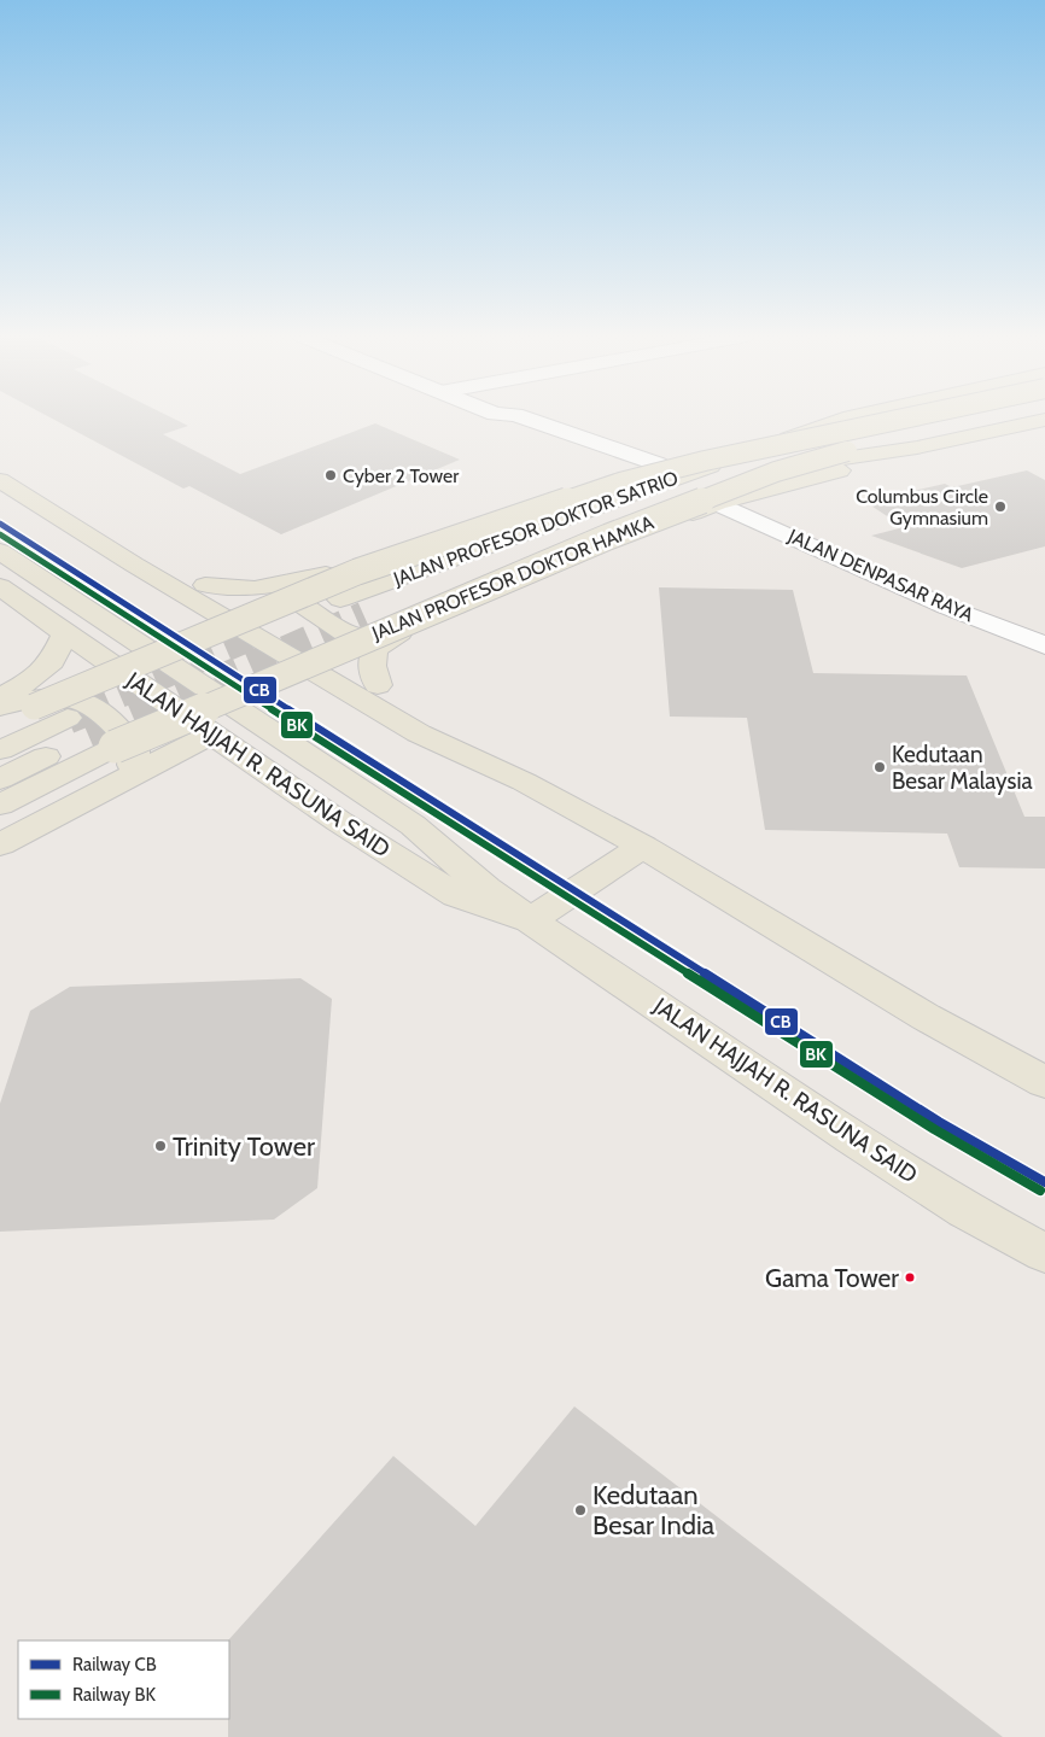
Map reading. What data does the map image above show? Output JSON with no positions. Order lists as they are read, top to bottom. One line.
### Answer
{"streets":{"main road":["JALAN PROFESOR DOKTOR SATRIO","JALAN PROFESOR DOKTOR HAMKA","JALAN HAJJAH R. RASUNA SAID"],"street":["JALAN DENPASAR RAYA"]},"places":["Cyber 2 Tower","Columbus Circle Gymnasium","Kedutaan Besar Malaysia","Trinity Tower","Gama Tower","Kedutaan Besar India"],"lines":["rail line CB","rail line BK"],"legend":["Railway CB","Railway BK"]}
